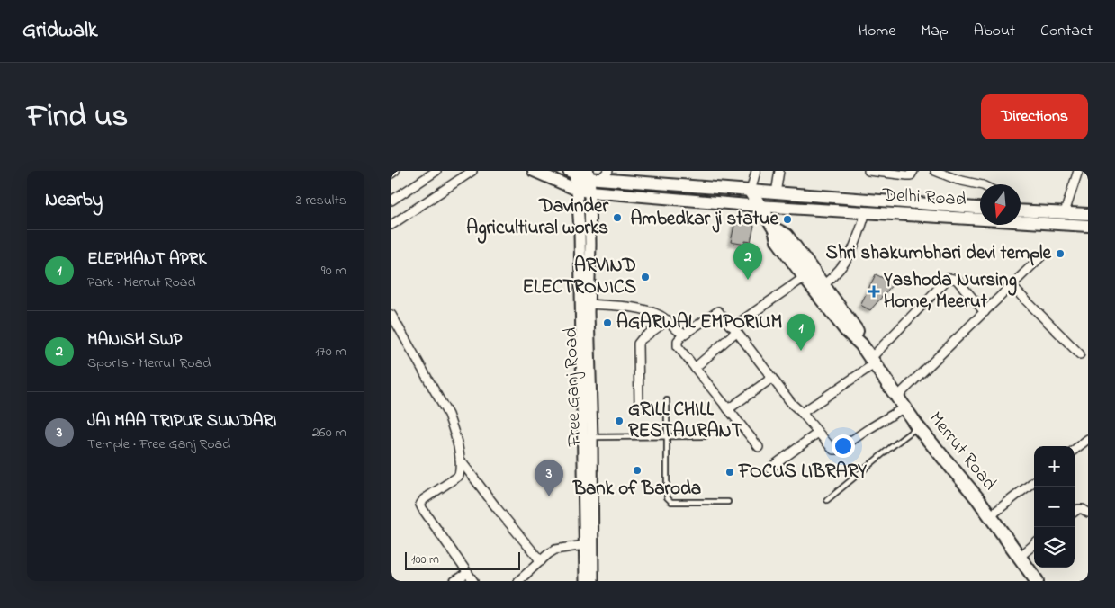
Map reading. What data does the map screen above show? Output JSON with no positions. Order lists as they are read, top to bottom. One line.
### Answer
{"streets":{"main road":["Delhi Road","Merrut Road"],"street":["Free Ganj Road"]},"crossings":[["Delhi Road","Free Ganj Road"],["Delhi Road","Merrut Road"]],"places":{"other":["Davinder Agricultiural works","Ambedkar ji statue","Shri shakumbhari devi temple","ARVIND ELECTRONICS","AGARWAL EMPORIUM","GRILL CHILL RESTAURANT","Bank of Baroda","FOCUS LIBRARY"],"health":["Yashoda Nursing Home, Meerut"]},"scale_bar":"100 m","north":"bottom","page":{"header":"Gridwalk","nav":["Home","Map","About","Contact"],"title":"Find us","buttons":"Directions","heading":["Nearby","3 results"],"list":[{"mark":"1","name":"ELEPHANT APRK","note":"Park · Merrut Road","value":"90 m"},{"mark":"2","name":"MANISH SWP","note":"Sports · Merrut Road","value":"170 m"},{"mark":"3","name":"JAI MAA TRIPUR SUNDARI","note":"Temple · Free Ganj Road","value":"260 m"}],"pins":["2","1","3"],"map_buttons":["+","−"],"scale":"100 m"}}
